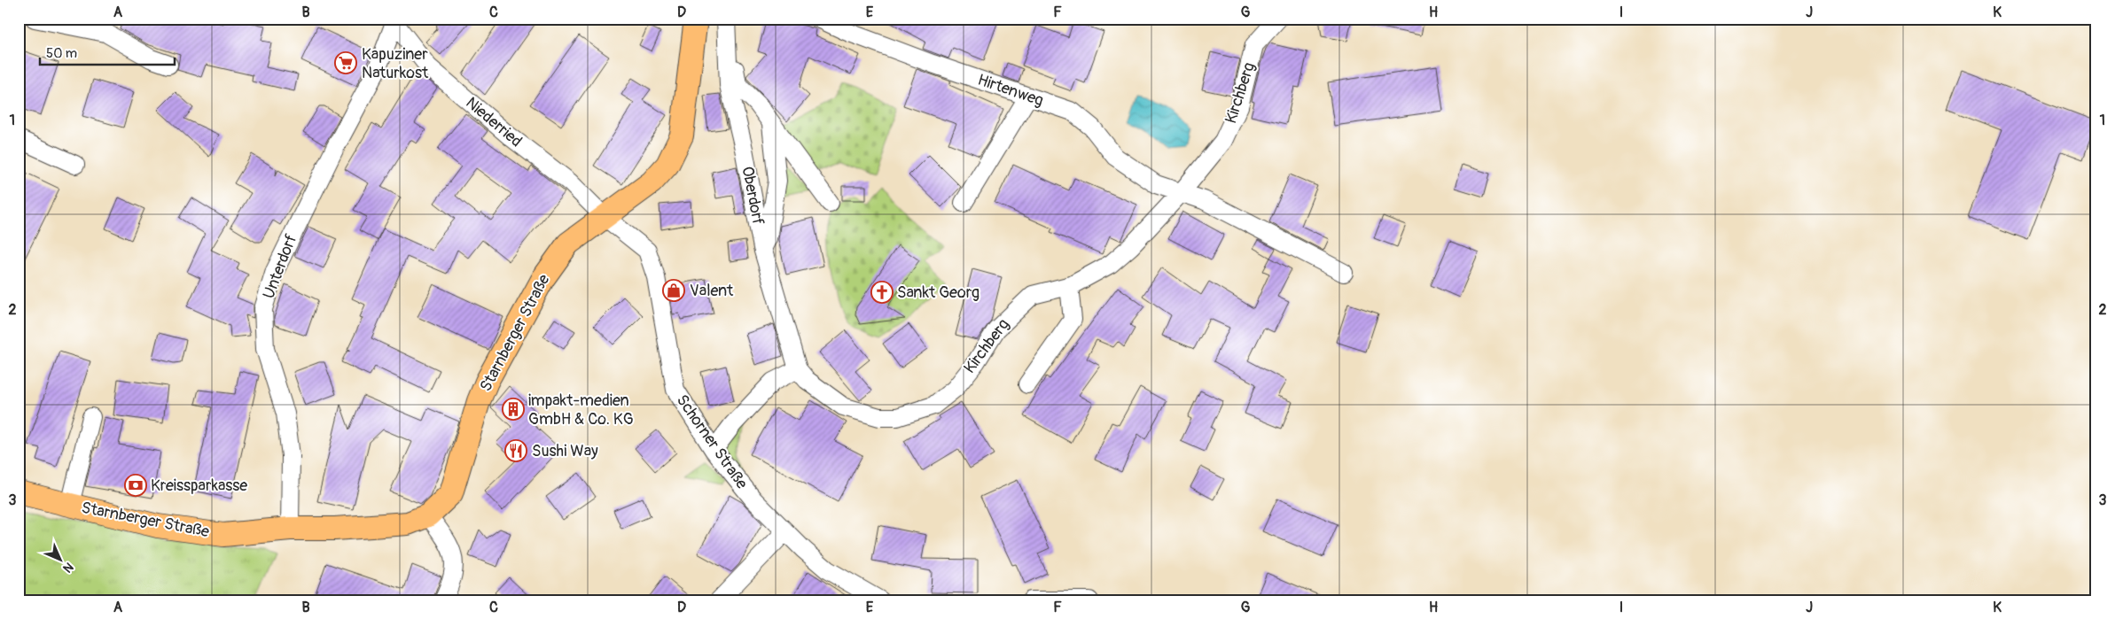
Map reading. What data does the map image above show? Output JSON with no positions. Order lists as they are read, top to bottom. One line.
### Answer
{"streets":{"main road":["Starnberger Straße"],"street":["Hirtenweg","Kirchberg","Niederried","Oberdorf","Unterdorf","Schorner Straße"]},"crossings":[["Hirtenweg","Kirchberg"],["Kirchberg","Oberdorf"],["Niederried","Unterdorf"],["Niederried","Starnberger Straße"],["Niederried","Schorner Straße"],["Unterdorf","Starnberger Straße"],["Starnberger Straße","Schorner Straße"]],"places":{"supermarket":["Kapuziner Naturkost"],"shop":["Valent"],"church":["Sankt Georg"],"building":["impakt-medien GmbH & Co. KG"],"restaurant":["Sushi Way"],"bank":["Kreissparkasse"]},"scale_bar":"50 m","north":"bottom right","grid":{"columns":["A","B","C","D","E","F","G","H","I","J","K"],"rows":["1","2","3"]}}
